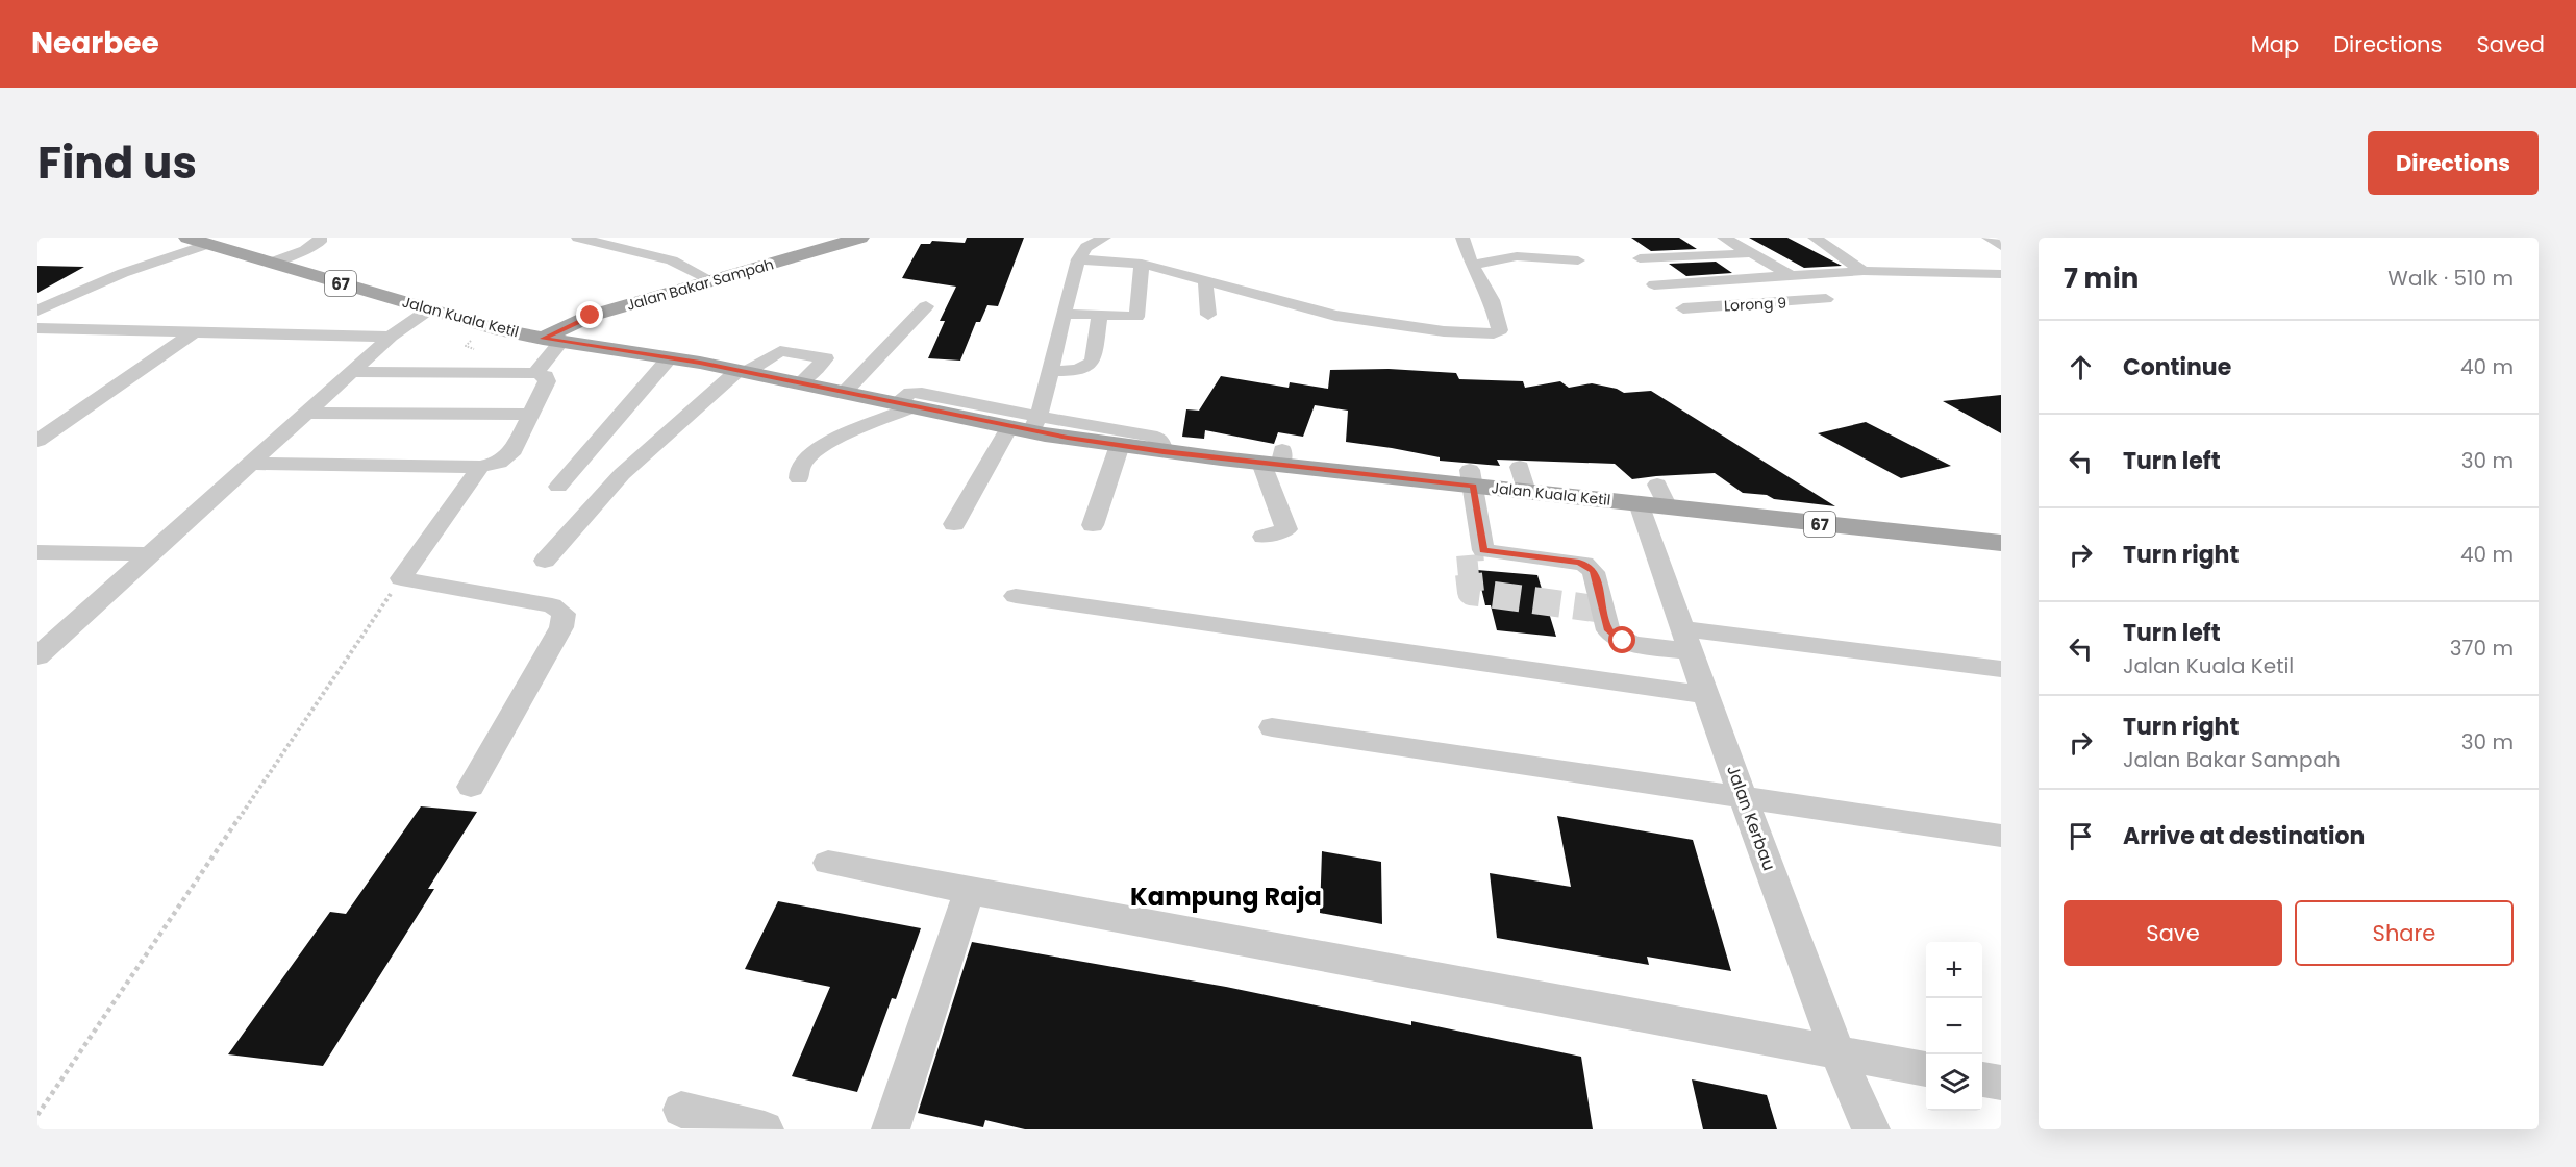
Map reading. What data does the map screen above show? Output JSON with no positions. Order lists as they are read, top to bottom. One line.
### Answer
{"streets":{"main road":["67","Jalan Bakar Sampah","Jalan Kuala Ketil"],"street":["Lorong 9","Jalan Kerbau"]},"crossings":[["Jalan Bakar Sampah","Jalan Kuala Ketil"],["Jalan Kuala Ketil","Jalan Kerbau"]],"districts":["Kampung Raja"],"page":{"header":"Nearbee","nav":["Map","Directions","Saved"],"title":"Find us","buttons":["Directions",["Save","Share"]],"heading":["7 min","Walk · 510 m"],"list":[["Continue","40 m"],["Turn left","30 m"],["Turn right","40 m"],["Turn left","Jalan Kuala Ketil","370 m"],["Turn right","Jalan Bakar Sampah","30 m"],"Arrive at destination"],"map_buttons":["+","−"]}}
